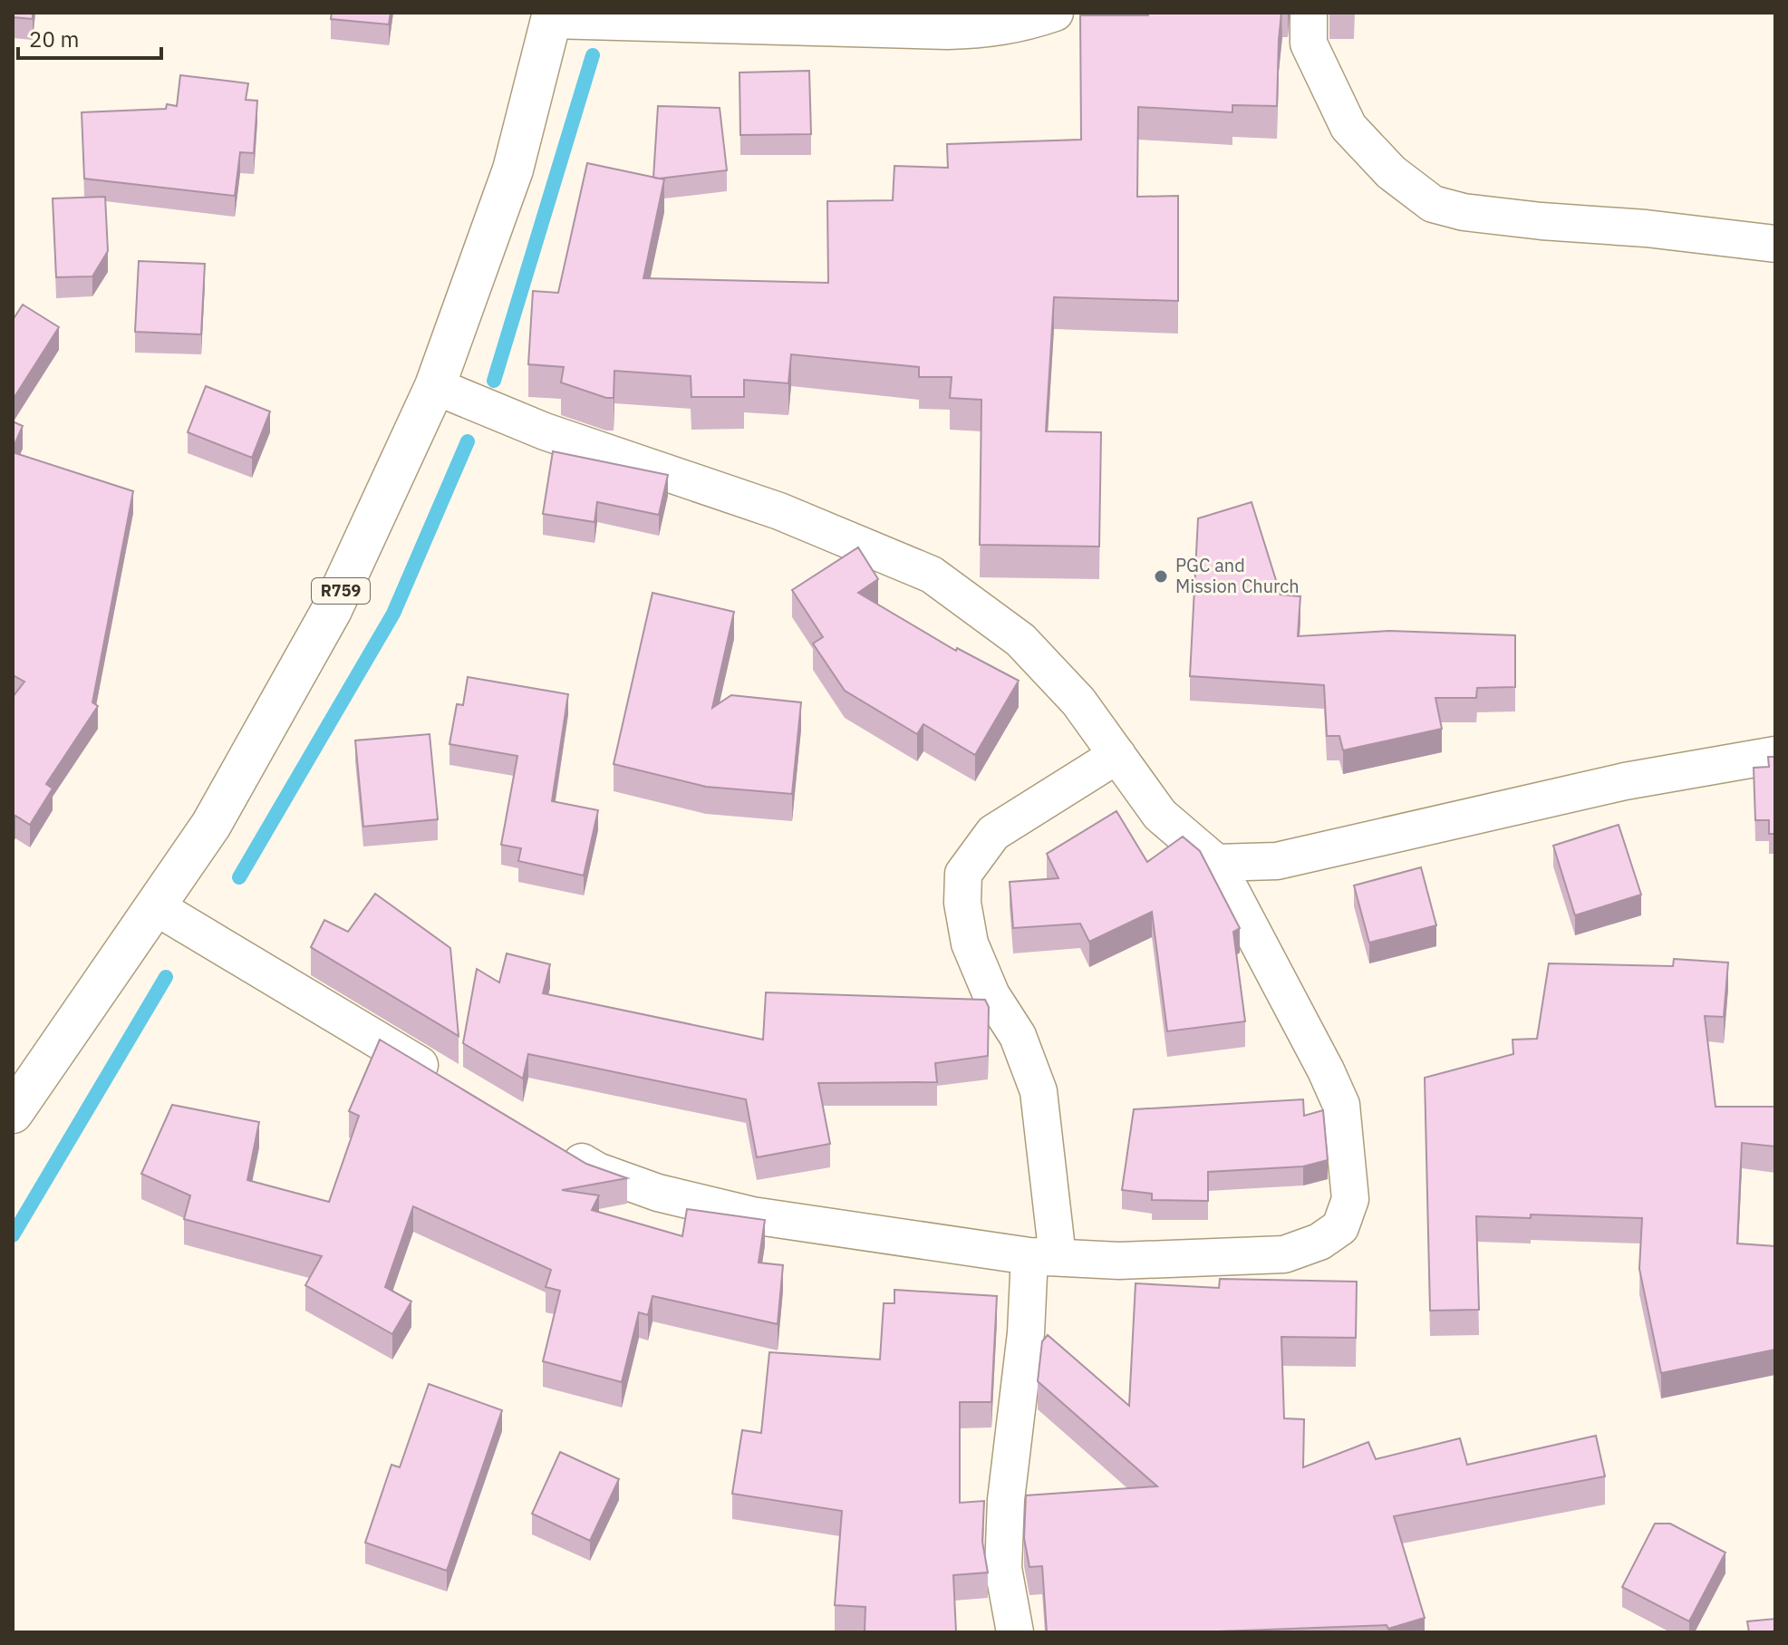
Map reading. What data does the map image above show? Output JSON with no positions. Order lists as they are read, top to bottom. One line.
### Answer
{"streets":{"main road":["R759"]},"places":["PGC and Mission Church"],"scale_bar":"20 m"}
